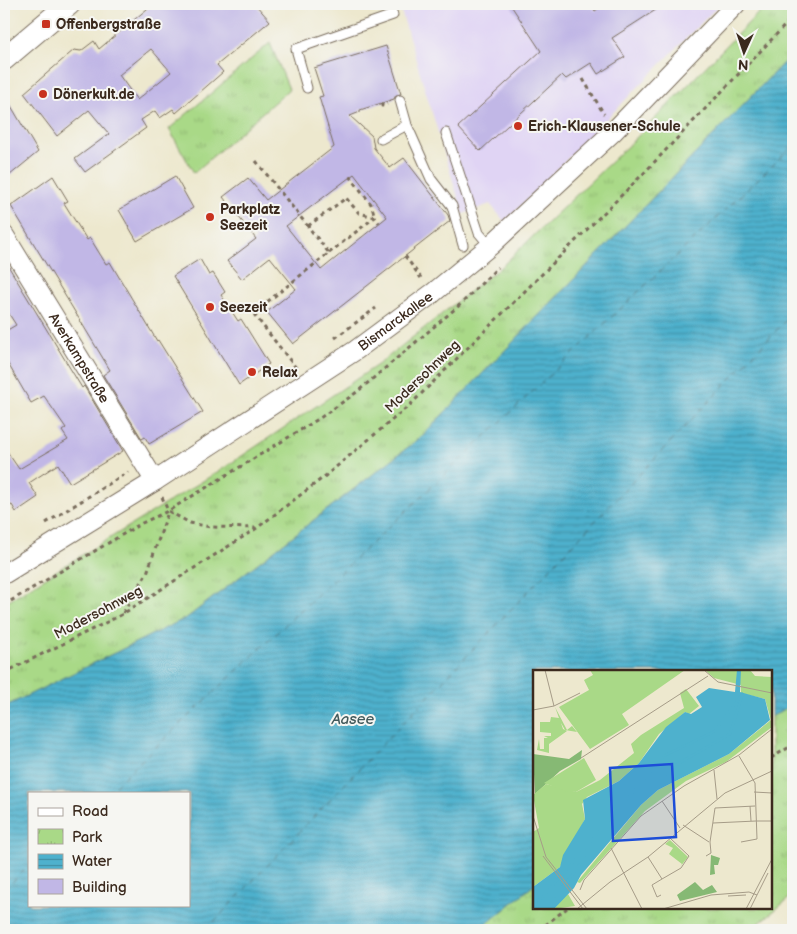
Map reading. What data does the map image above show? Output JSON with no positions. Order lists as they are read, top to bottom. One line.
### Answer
{"streets":{"street":["Bismarckallee","Averkampstraße"],"path":["Modersohnweg"]},"crossings":[["Bismarckallee","Averkampstraße"]],"water":["Aasee"],"places":{"transit":["Offenbergstraße"],"other":["Dönerkult.de","Erich-Klausener-Schule","Parkplatz Seezeit","Seezeit","Relax"]},"legend":["Road","Park","Water","Building"],"north":"bottom"}
